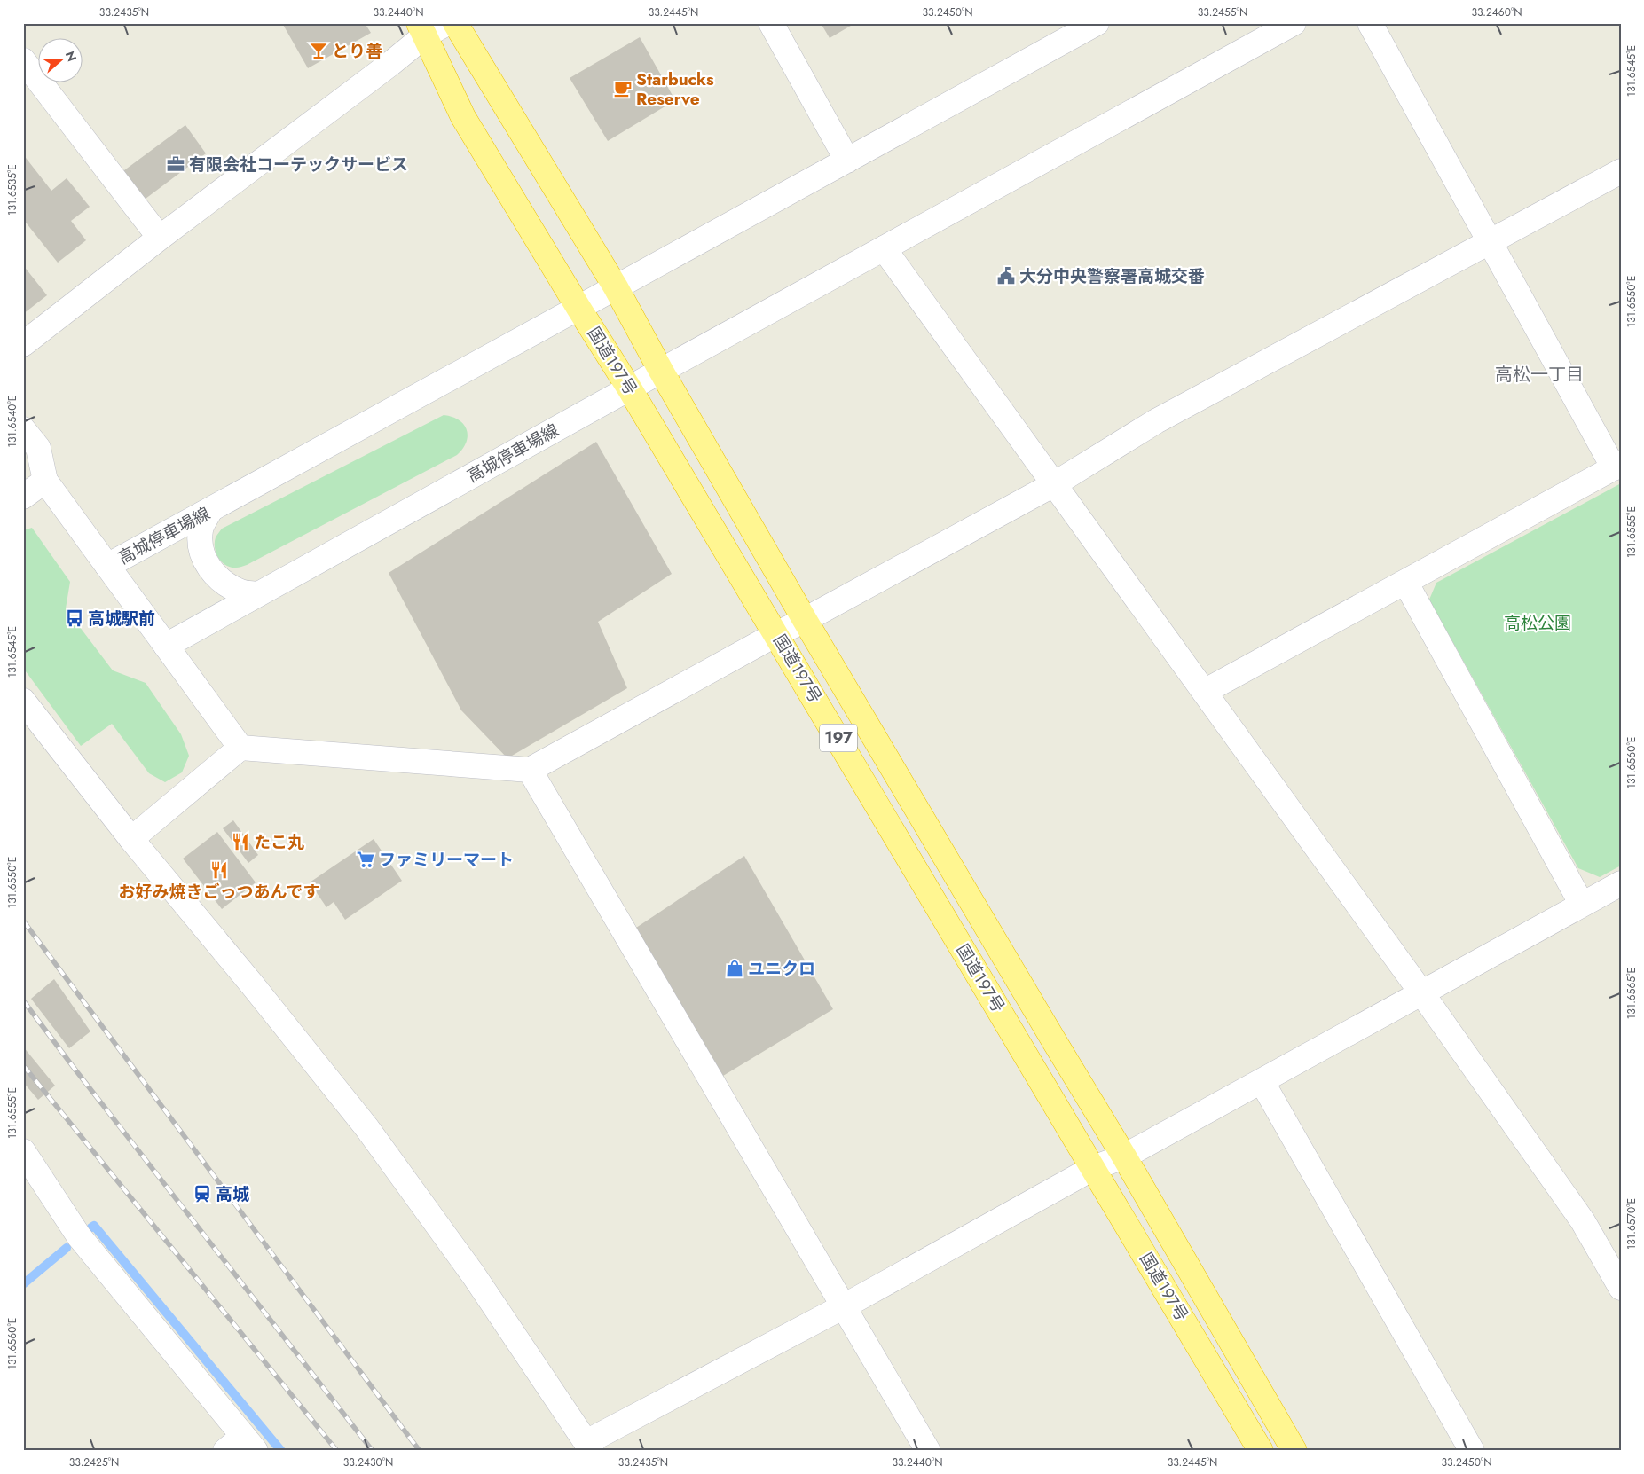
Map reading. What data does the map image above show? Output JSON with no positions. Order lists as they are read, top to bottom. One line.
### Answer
{"streets":{"highway":["国道197号","197"],"street":["高城停車場線"]},"crossings":[["国道197号","高城停車場線"]],"districts":["高松一丁目"],"parks":["高松公園"],"places":{"bar":["とり善"],"cafe":["Starbucks Reserve"],"office":["有限会社コーテックサービス"],"public building":["大分中央警察署高城交番"],"bus stop":["高城駅前"],"restaurant":["たこ丸","お好み焼きごっつあんです"],"supermarket":["ファミリーマート"],"shop":["ユニクロ"],"station":["高城"]},"north":"right","coordinates":["33.2435°N","33.2440°N","33.2445°N","33.2450°N","33.2455°N","33.2460°N","131.6545°E","131.6535°E","131.6550°E","131.6540°E","131.6555°E","131.6560°E","131.6565°E","131.6570°E","33.2425°N","33.2430°N"]}
